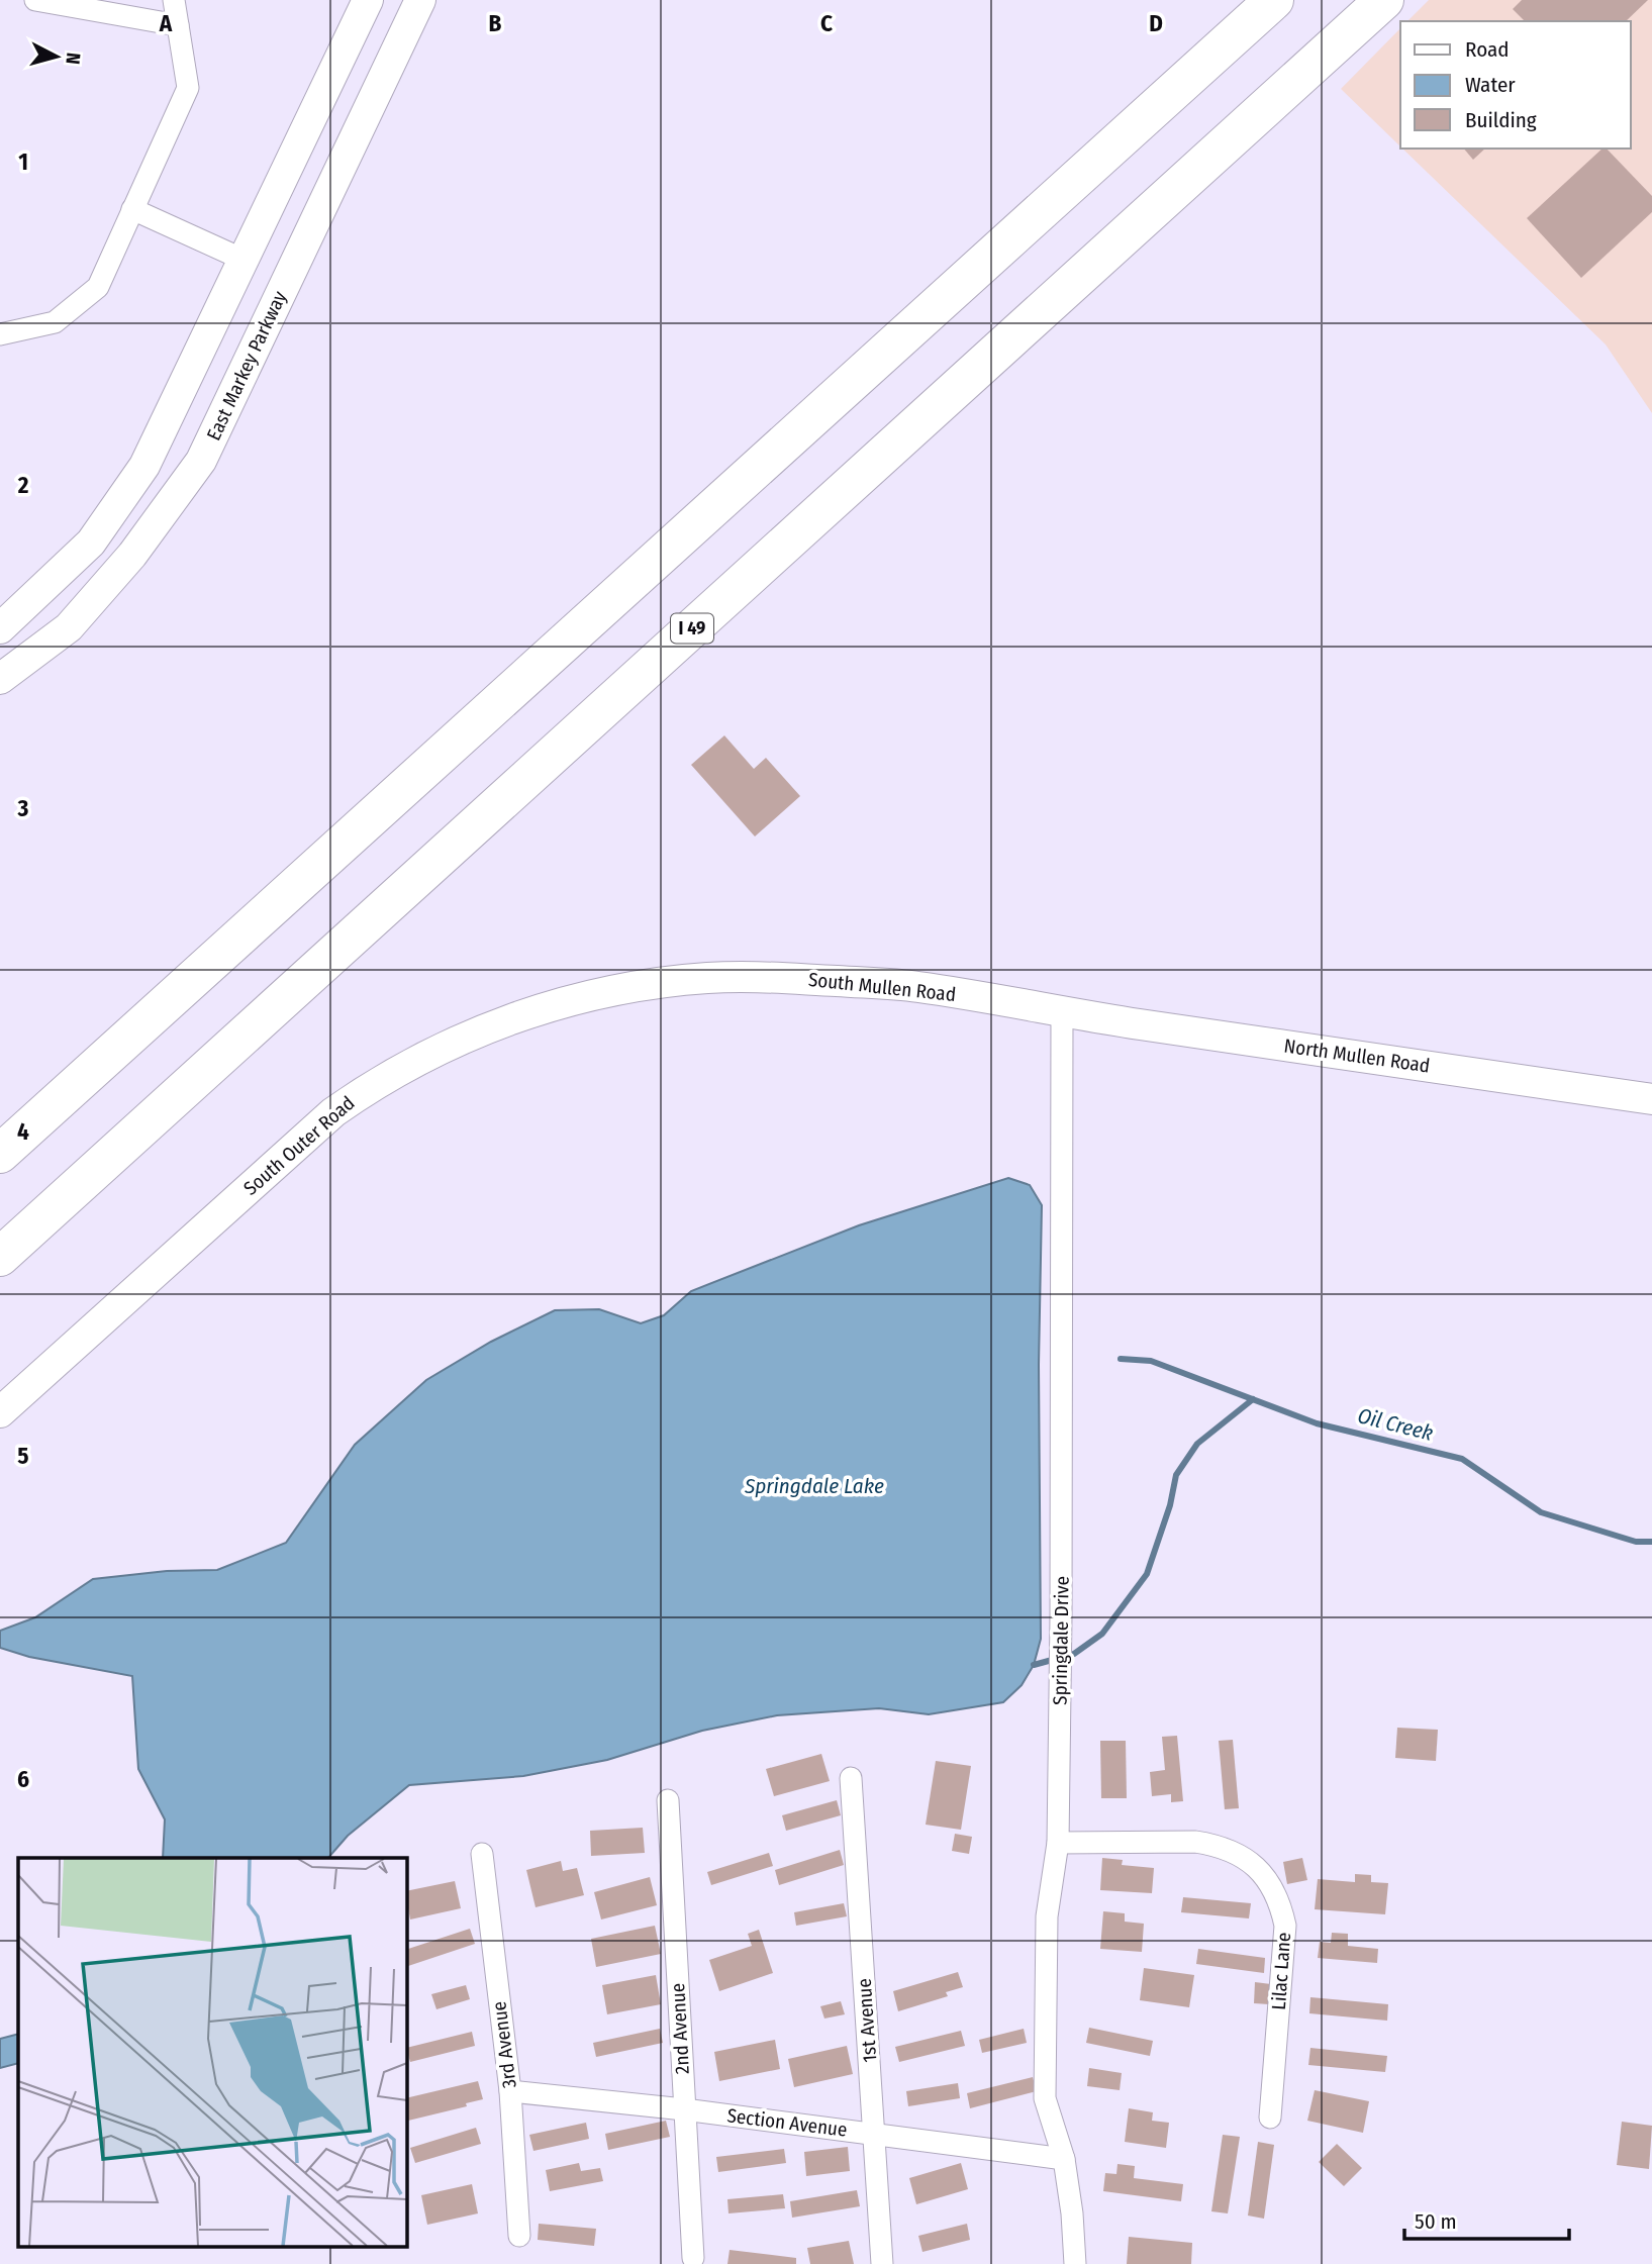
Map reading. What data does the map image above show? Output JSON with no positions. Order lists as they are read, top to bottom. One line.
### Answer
{"streets":{"highway":["I 49"],"street":["East Markey Parkway","South Mullen Road","North Mullen Road","South Outer Road","Springdale Drive","Lilac Lane","1st Avenue","2nd Avenue","3rd Avenue","Section Avenue"]},"crossings":[["South Mullen Road","North Mullen Road"],["South Mullen Road","South Outer Road"],["South Mullen Road","Springdale Drive"],["North Mullen Road","Springdale Drive"],["Springdale Drive","Lilac Lane"],["Springdale Drive","Section Avenue"],["1st Avenue","Section Avenue"],["2nd Avenue","Section Avenue"],["3rd Avenue","Section Avenue"]],"water":["Oil Creek","Springdale Lake"],"legend":["Road","Water","Building"],"scale_bar":"50 m","north":"right","grid":{"columns":["A","B","C","D"],"rows":["1","2","3","4","5","6"]}}
